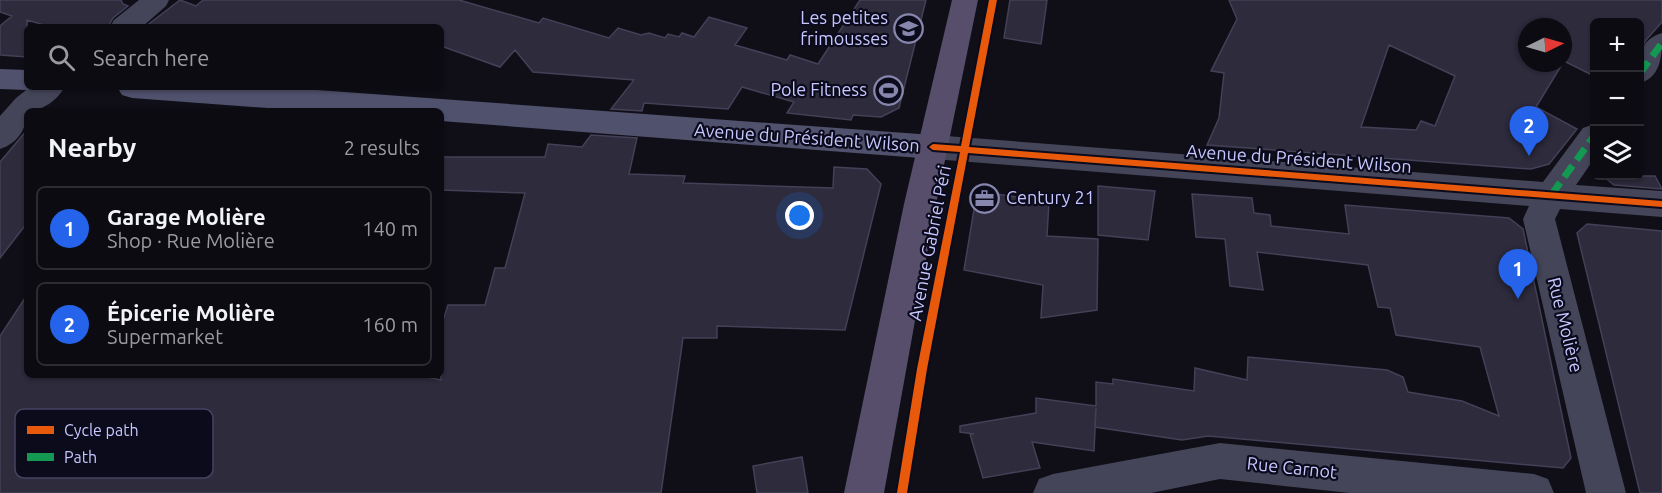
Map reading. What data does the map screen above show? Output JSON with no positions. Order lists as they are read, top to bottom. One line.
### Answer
{"streets":{"main road":["Avenue Gabriel Péri"],"street":["Avenue du Président Wilson","Rue Molière","Rue Carnot"]},"crossings":[["Avenue du Président Wilson","Avenue Gabriel Péri"],["Avenue du Président Wilson","Rue Molière"]],"places":{"school or university":["Les petites frimousses"],"sports":["Pole Fitness"],"office":["Century 21"]},"legend":["Cycle path","Path"],"north":"right","page":{"map_buttons":["+","−"],"search":"Search here","pins":["2","1"],"heading":["Nearby","2 results"],"list":[{"mark":"1","name":"Garage Molière","note":"Shop · Rue Molière","value":"140 m"},{"mark":"2","name":"Épicerie Molière","note":"Supermarket","value":"160 m"}]}}
